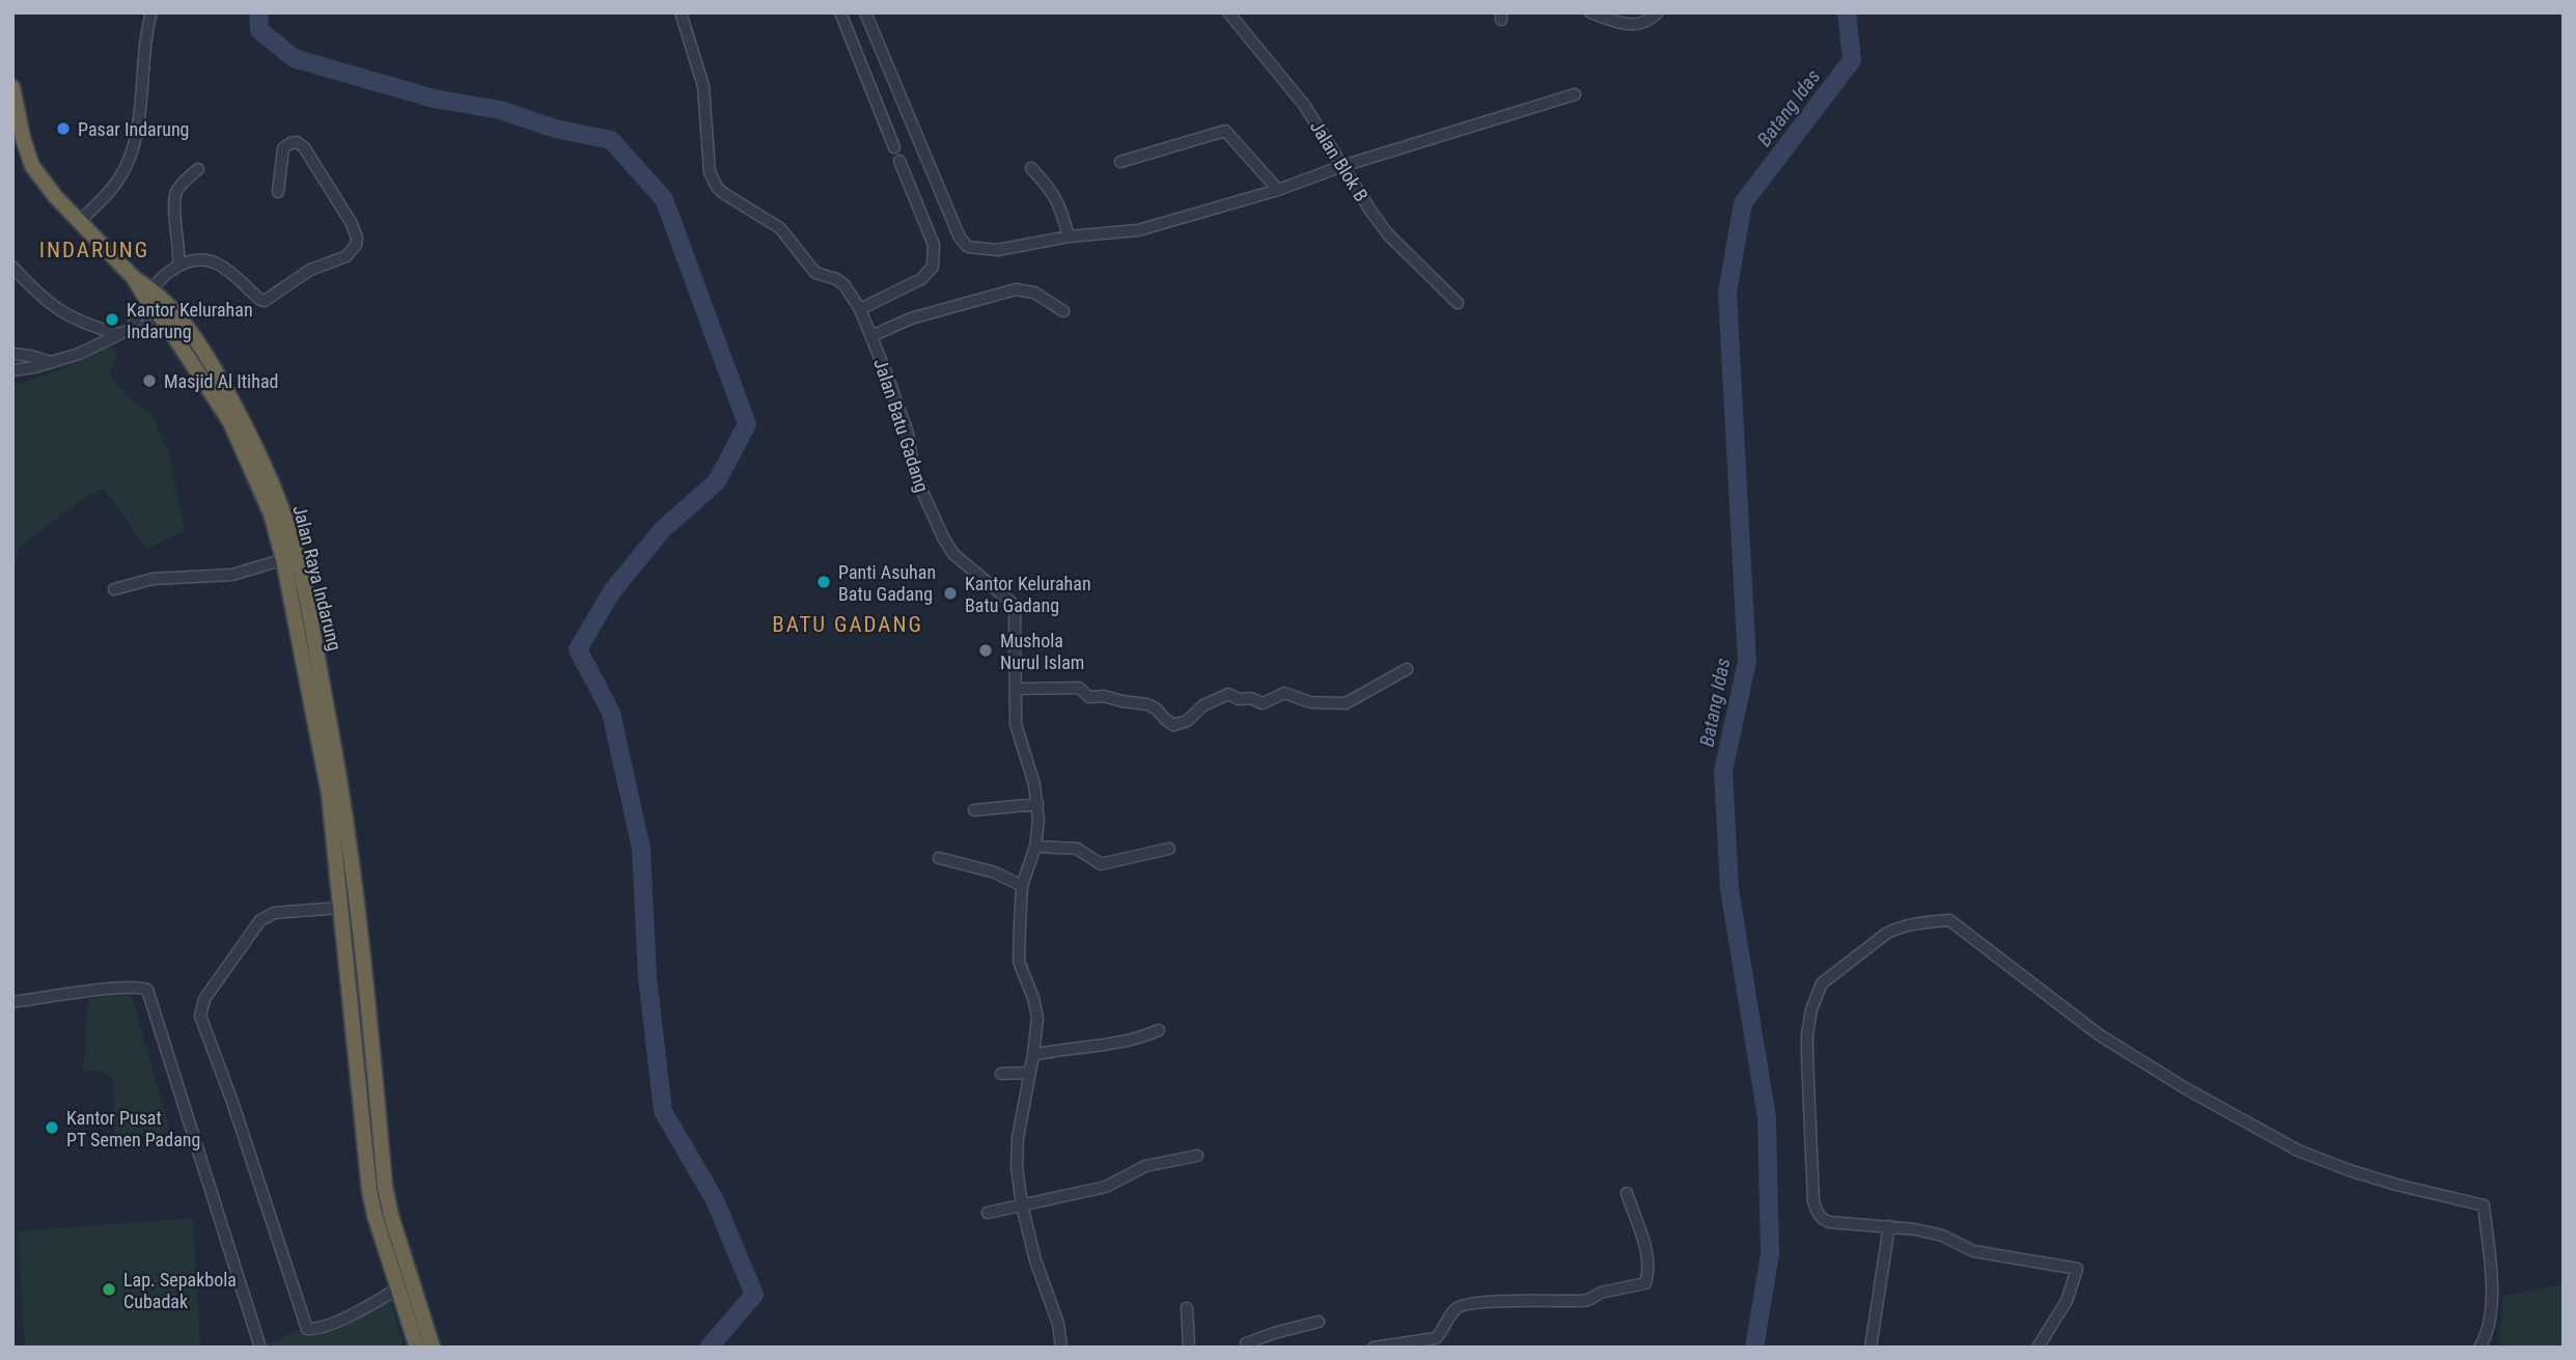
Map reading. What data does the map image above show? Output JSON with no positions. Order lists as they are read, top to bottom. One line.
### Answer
{"streets":{"highway":["Jalan Raya Indarung"],"street":["Jalan Blok B","Jalan Batu Gadang"]},"districts":["INDARUNG","BATU GADANG"],"water":["Batang Idas"],"places":["Pasar Indarung","Kantor Kelurahan Indarung","Masjid Al Itihad","Panti Asuhan Batu Gadang","Kantor Kelurahan Batu Gadang","Mushola Nurul Islam","Kantor Pusat PT Semen Padang","Lap. Sepakbola Cubadak"]}
